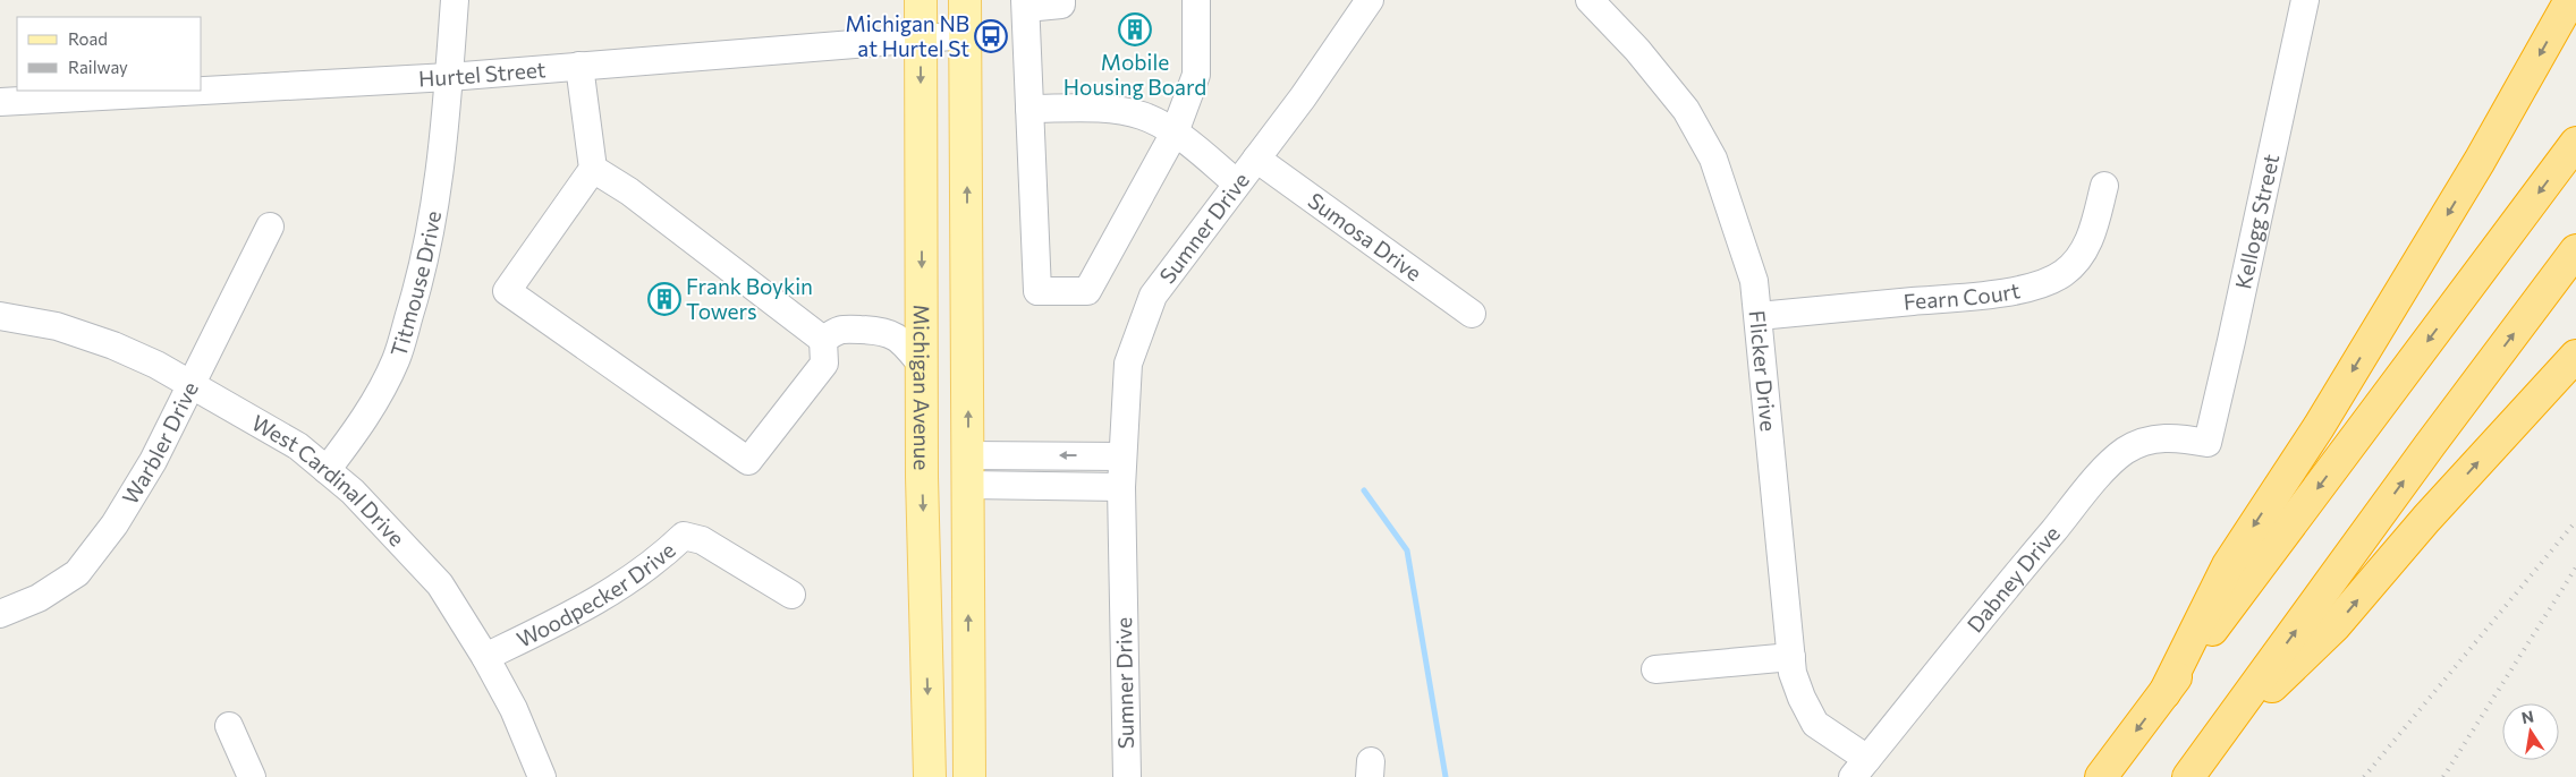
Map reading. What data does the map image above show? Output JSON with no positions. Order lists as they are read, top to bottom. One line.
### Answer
{"streets":{"main road":["Michigan Avenue"],"street":["Hurtel Street","Kellogg Street","Sumner Drive","Sumosa Drive","Titmouse Drive","Fearn Court","Flicker Drive","Warbler Drive","West Cardinal Drive","Dabney Drive","Woodpecker Drive"]},"crossings":[["Hurtel Street","Titmouse Drive"],["Hurtel Street","Michigan Avenue"],["Kellogg Street","Dabney Drive"],["Sumner Drive","Sumosa Drive"],["Titmouse Drive","West Cardinal Drive"],["Fearn Court","Flicker Drive"],["Flicker Drive","Dabney Drive"],["Warbler Drive","West Cardinal Drive"],["West Cardinal Drive","Woodpecker Drive"]],"places":{"building":["Mobile Housing Board","Frank Boykin Towers"],"bus stop":["Michigan NB at Hurtel St"]},"legend":["Road","Railway"],"north":"top"}
